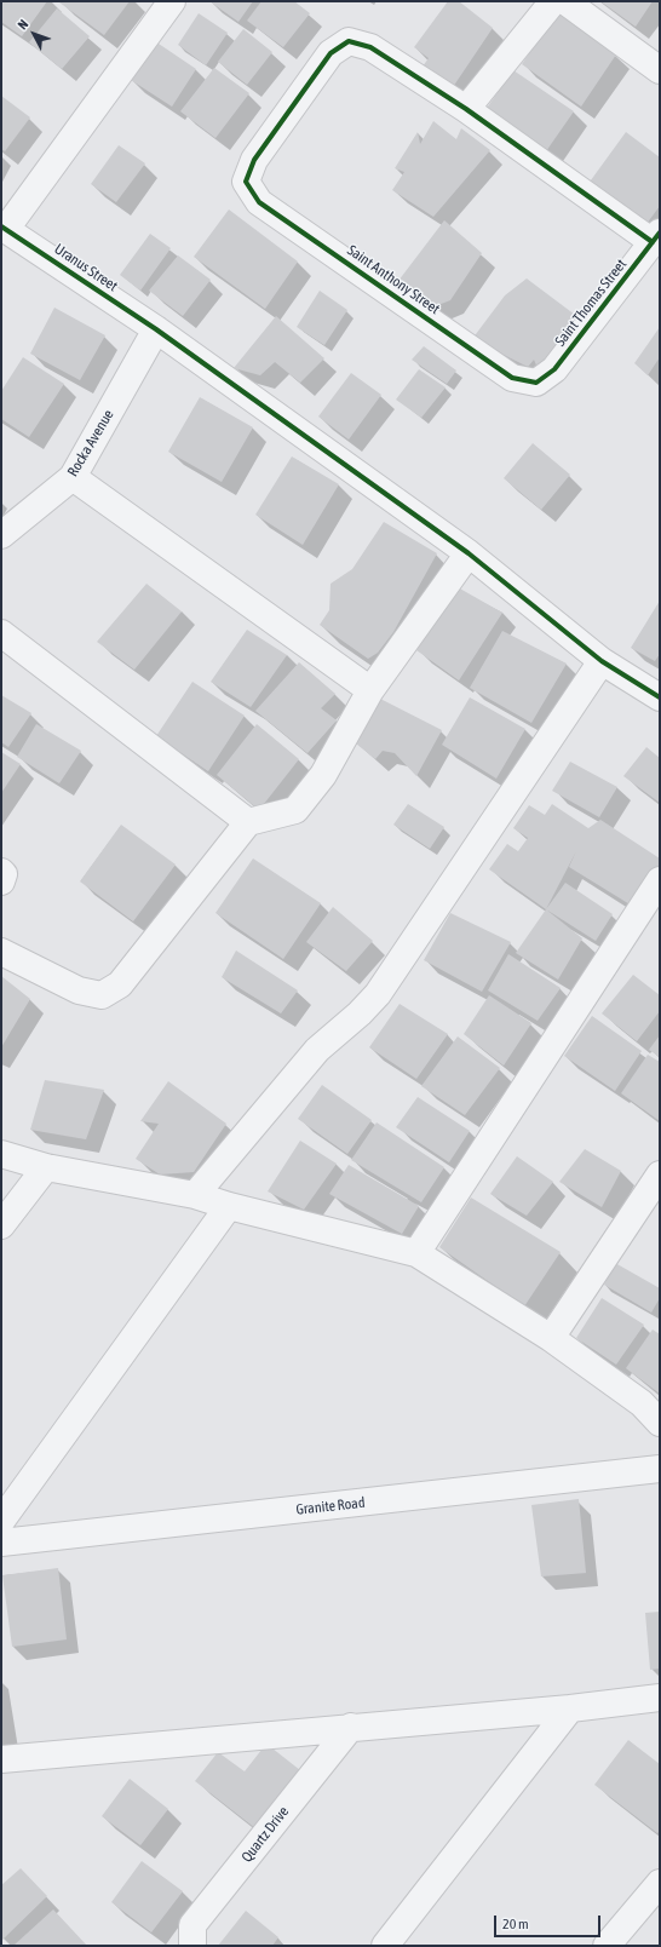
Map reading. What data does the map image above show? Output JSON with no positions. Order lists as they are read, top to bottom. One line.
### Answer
{"streets":{"street":["Uranus Street","Saint Anthony Street","Saint Thomas Street","Rocka Avenue","Granite Road","Quartz Drive"]},"crossings":[["Uranus Street","Rocka Avenue"],["Saint Anthony Street","Saint Thomas Street"]],"scale_bar":"20 m","north":"top left"}
